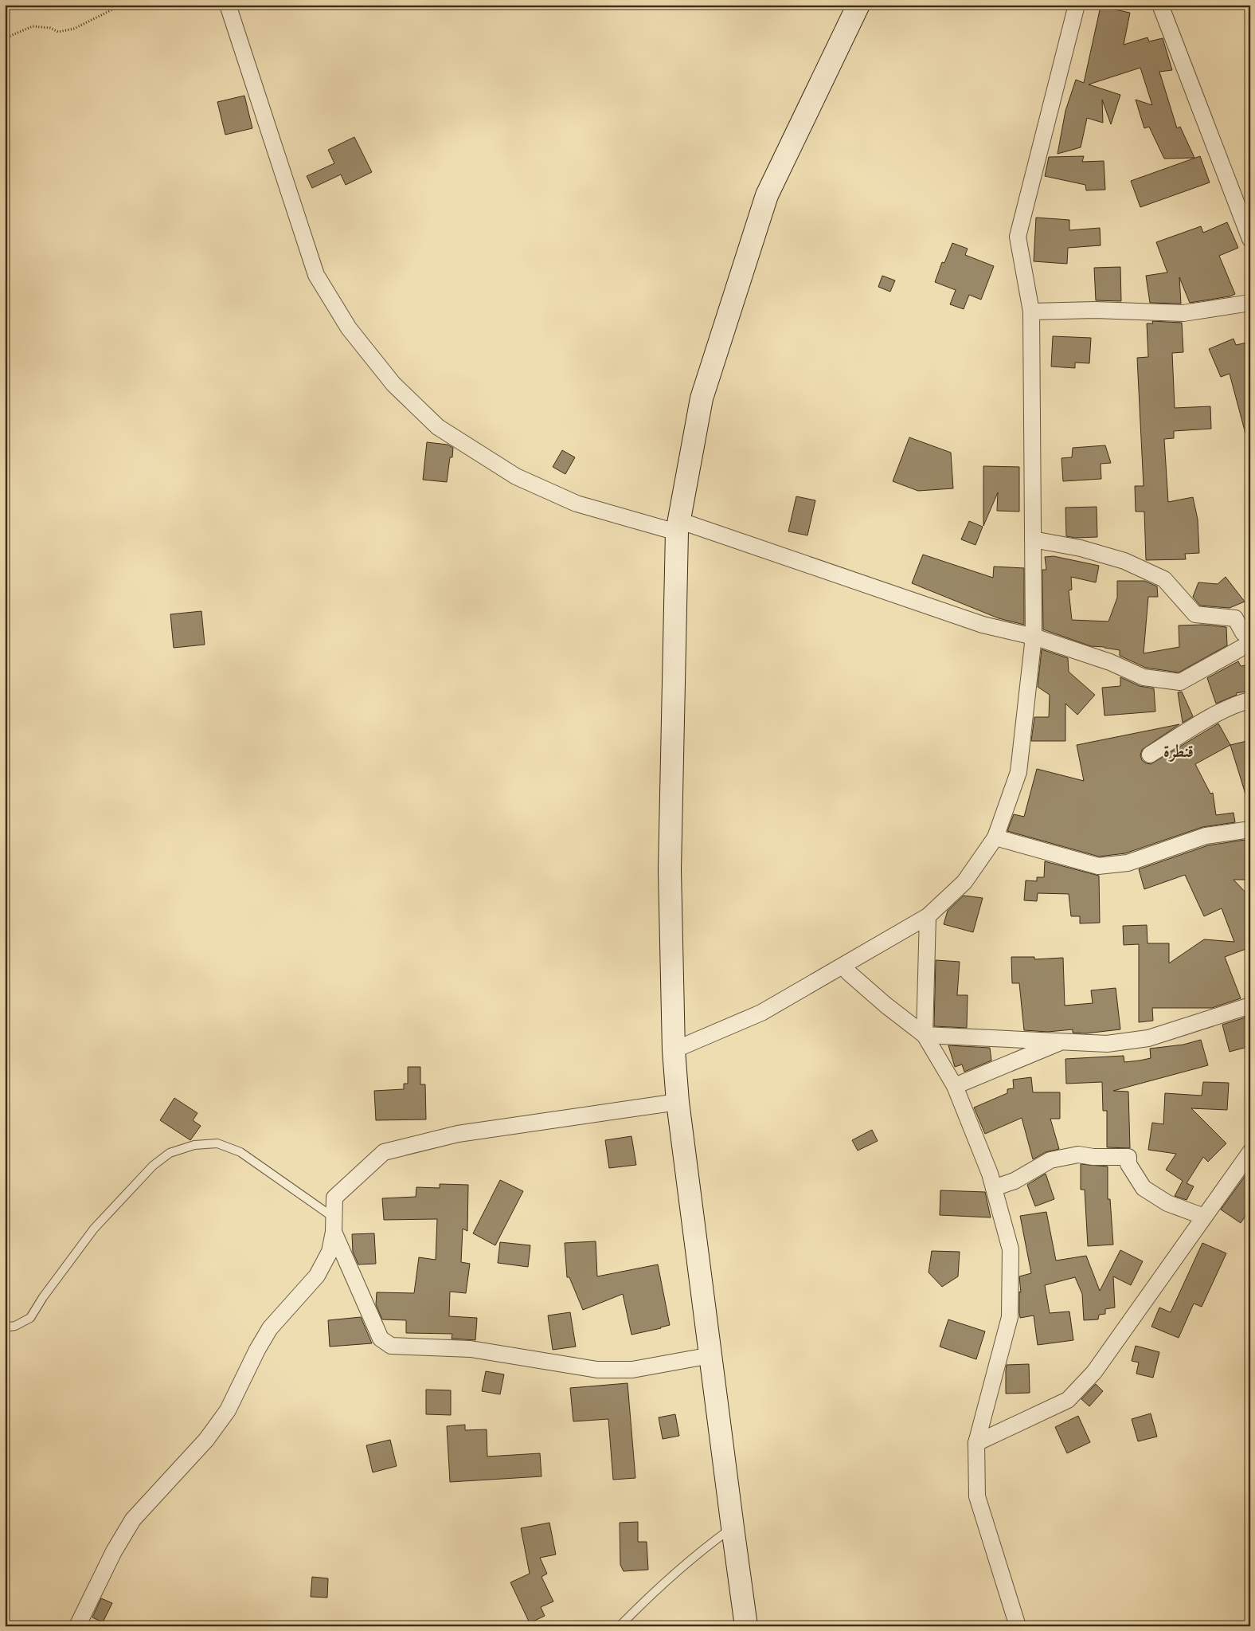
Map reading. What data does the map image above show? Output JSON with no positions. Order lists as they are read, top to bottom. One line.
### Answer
{"districts":["قنطرة"]}
